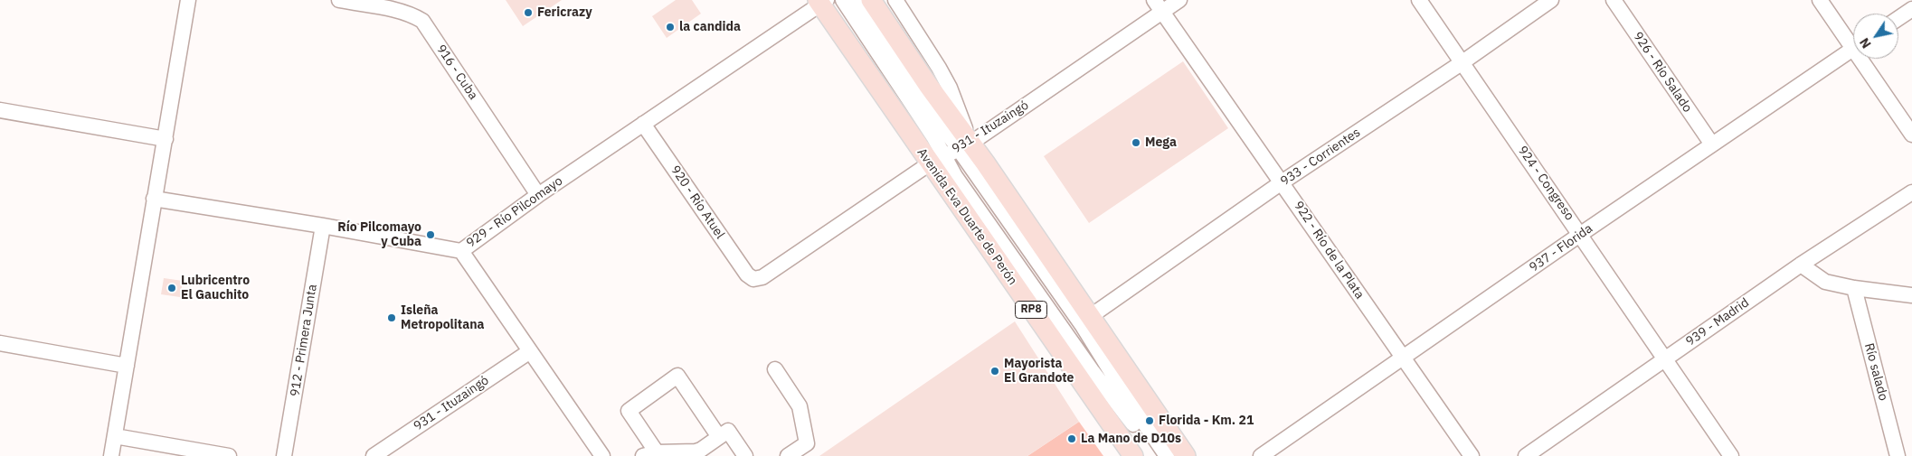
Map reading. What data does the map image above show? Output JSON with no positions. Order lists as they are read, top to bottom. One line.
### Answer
{"streets":{"main road":["Avenida Eva Duarte de Perón","RP8"],"street":["916 - Cuba","926 - Río Salado","931 - Ituzaingó","933 - Corrientes","924 - Congreso","920 - Río Atuel","929 - Río Pilcomayo","937 - Florida","922 - Río de la Plata","939 - Madrid","912 - Primera Junta","Río salado"]},"crossings":[["916 - Cuba","929 - Río Pilcomayo"],["926 - Río Salado","937 - Florida"],["931 - Ituzaingó","920 - Río Atuel"],["931 - Ituzaingó","Avenida Eva Duarte de Perón"],["931 - Ituzaingó","922 - Río de la Plata"],["933 - Corrientes","924 - Congreso"],["933 - Corrientes","922 - Río de la Plata"],["924 - Congreso","937 - Florida"],["924 - Congreso","939 - Madrid"],["920 - Río Atuel","929 - Río Pilcomayo"],["929 - Río Pilcomayo","Avenida Eva Duarte de Perón"],["929 - Río Pilcomayo","912 - Primera Junta"],["937 - Florida","922 - Río de la Plata"]],"places":["Fericrazy","la candida","Mega","Río Pilcomayo y Cuba","Lubricentro El Gauchito","Isleña Metropolitana","Mayorista El Grandote","Florida - Km. 21","La Mano de D10s"],"north":"bottom left"}
